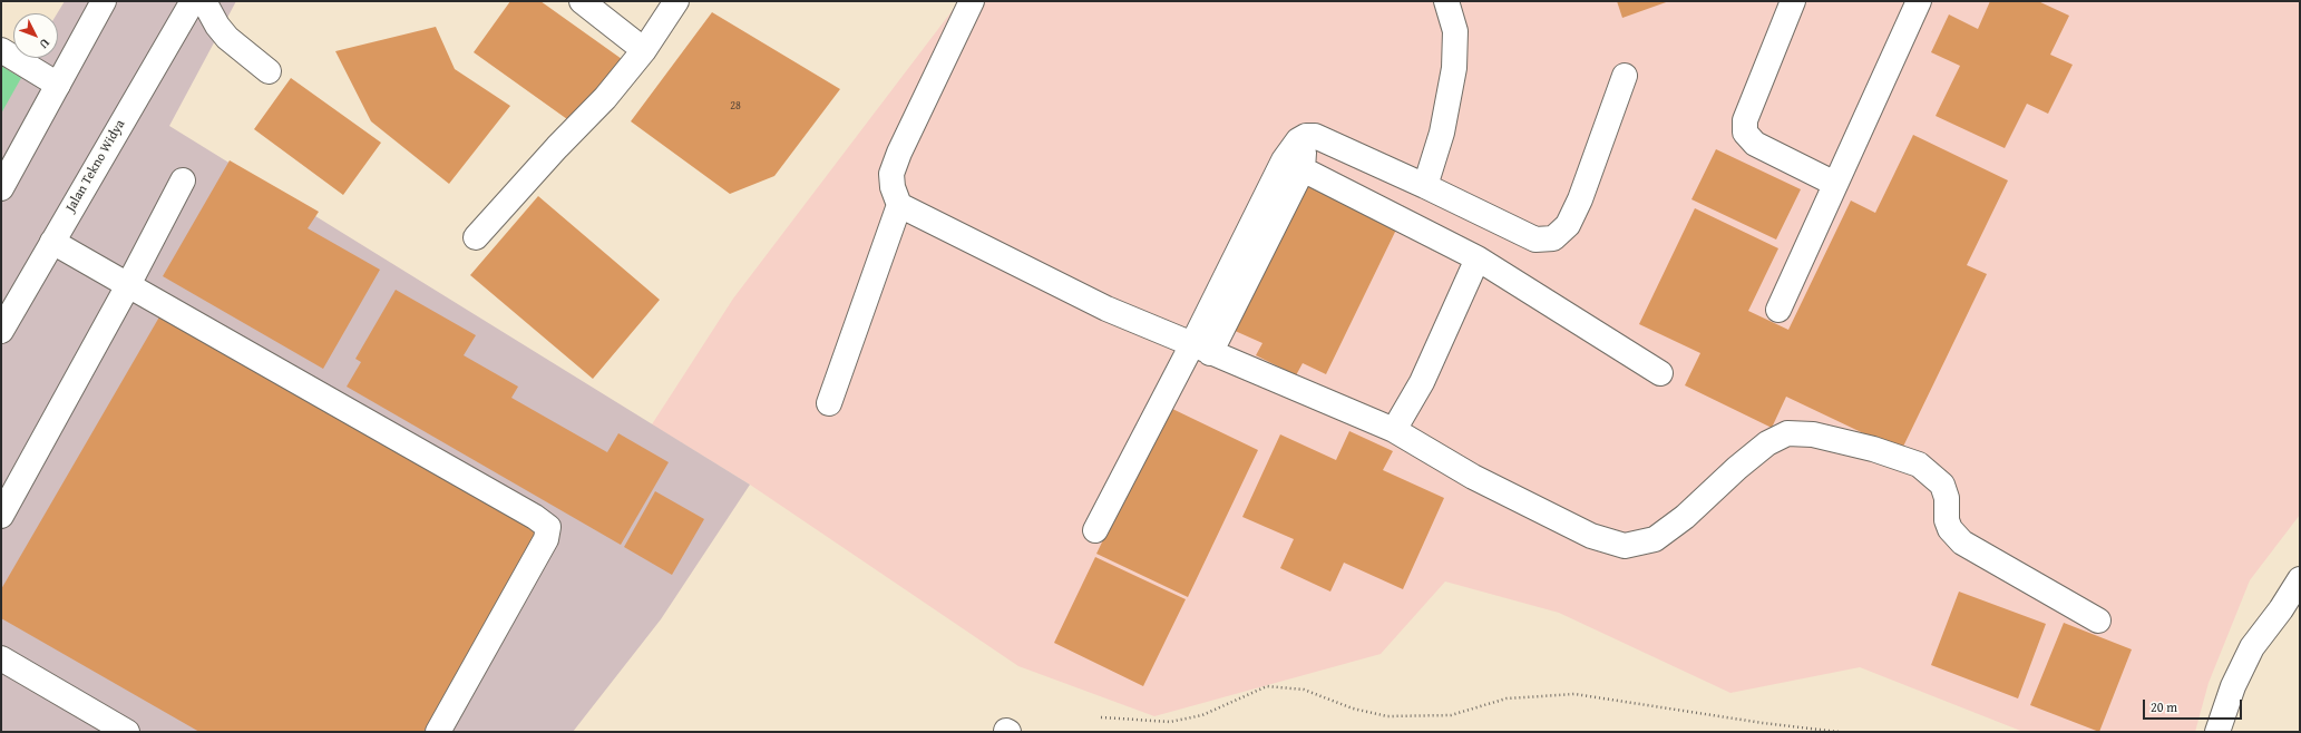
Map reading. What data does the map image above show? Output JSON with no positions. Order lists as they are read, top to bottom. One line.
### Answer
{"streets":{"main road":["Jalan Tekno Widya"]},"house_numbers":["28"],"scale_bar":"20 m","north":"bottom right"}
